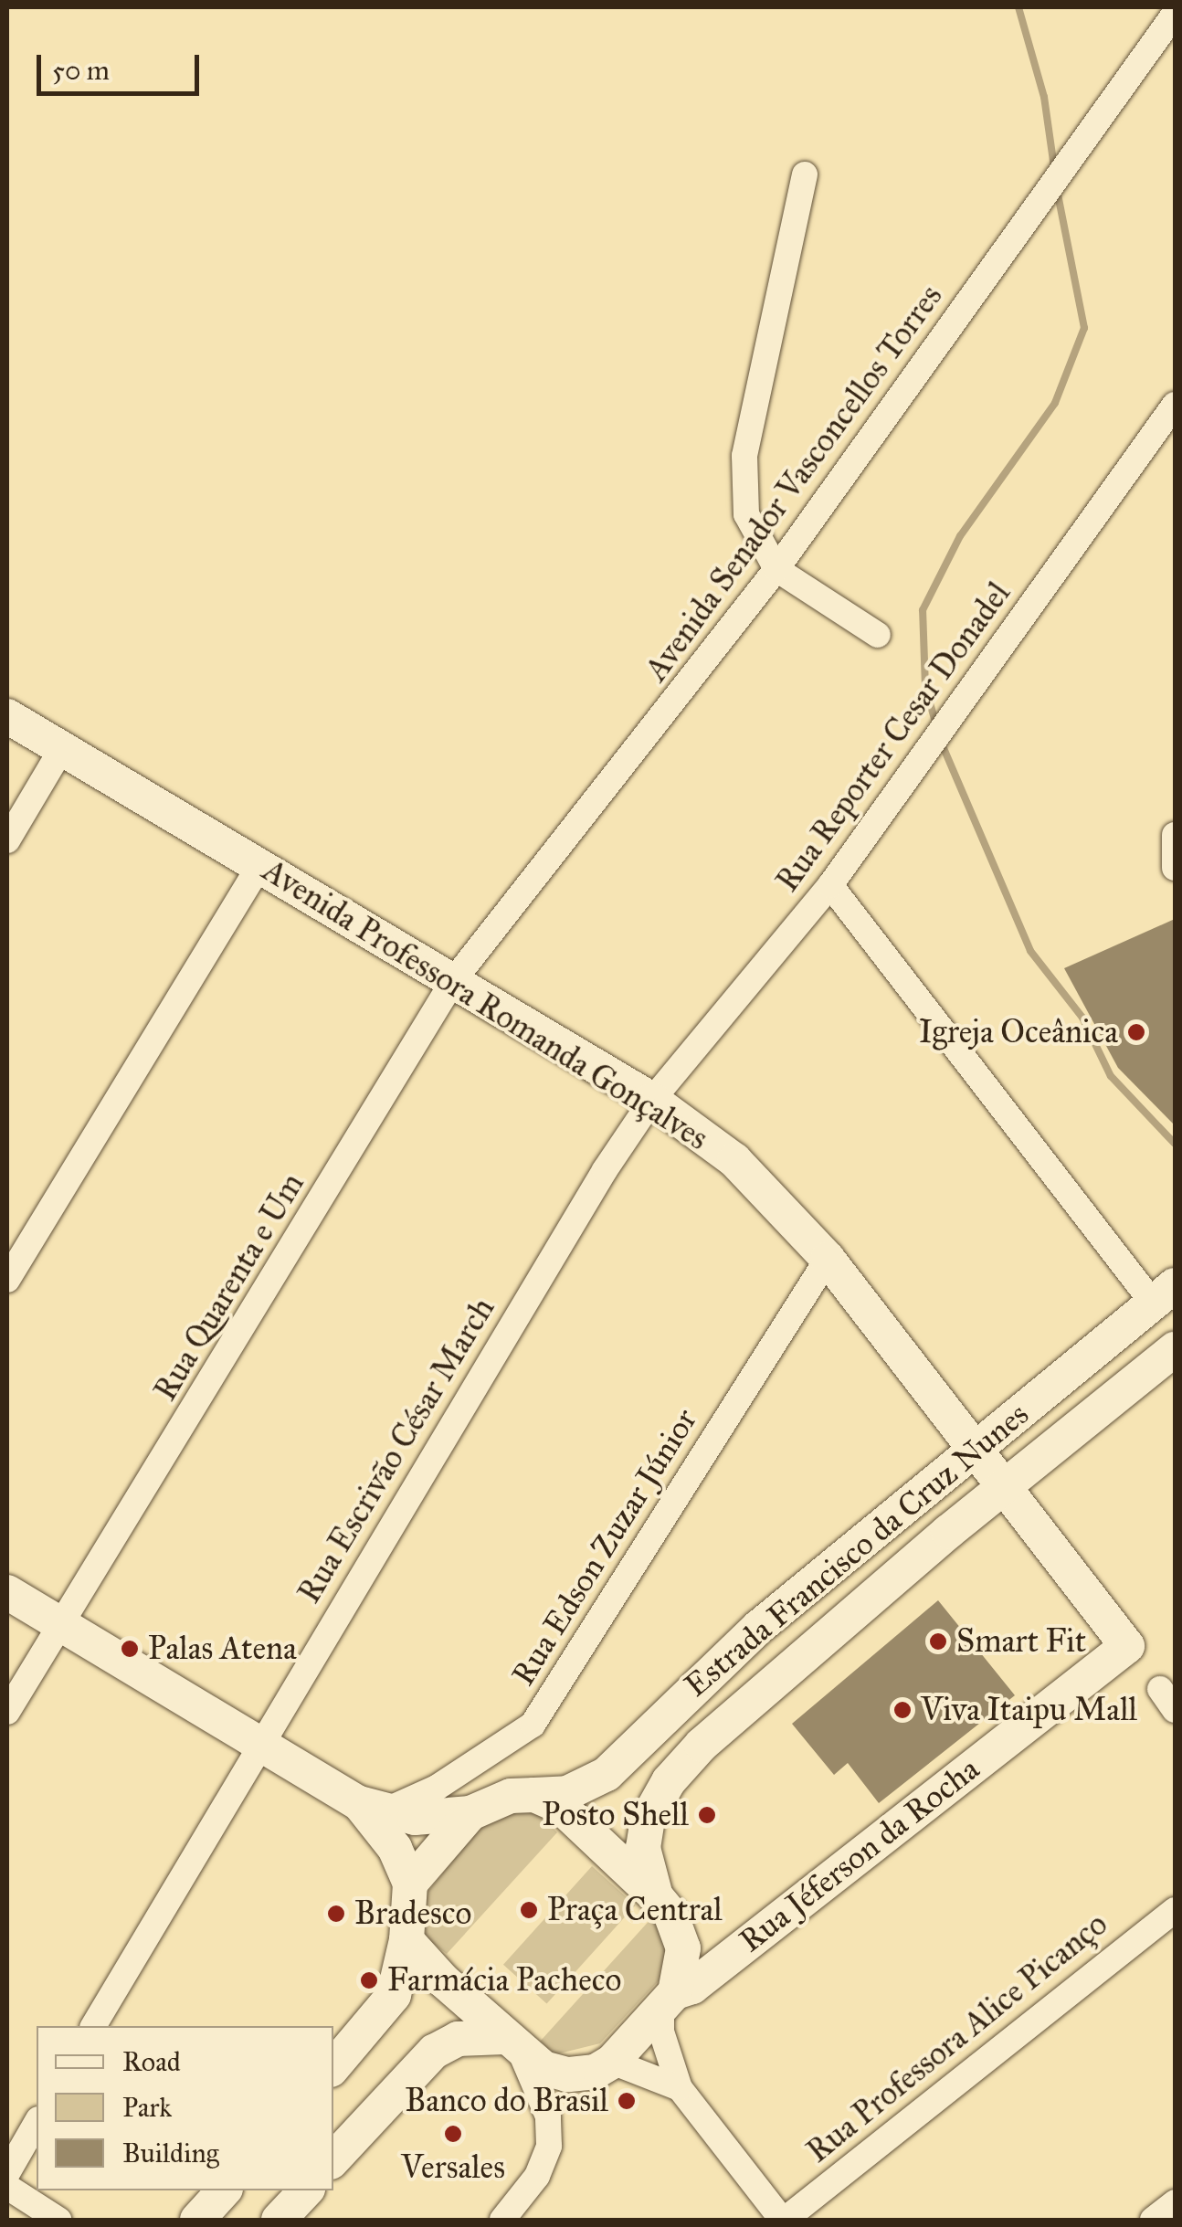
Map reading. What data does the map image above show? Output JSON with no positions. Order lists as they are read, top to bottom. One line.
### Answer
{"streets":{"main road":["Avenida Professora Romanda Gonçalves","Estrada Francisco da Cruz Nunes","Rua Jéferson da Rocha"],"street":["Avenida Senador Vasconcellos Torres","Rua Reporter Cesar Donadel","Rua Quarenta e Um","Rua Escrivão César March","Rua Edson Zuzar Júnior","Rua Professora Alice Picanço"]},"crossings":[["Avenida Senador Vasconcellos Torres","Avenida Professora Romanda Gonçalves"],["Avenida Senador Vasconcellos Torres","Rua Quarenta e Um"],["Rua Reporter Cesar Donadel","Avenida Professora Romanda Gonçalves"],["Rua Reporter Cesar Donadel","Rua Escrivão César March"],["Avenida Professora Romanda Gonçalves","Rua Quarenta e Um"],["Avenida Professora Romanda Gonçalves","Rua Escrivão César March"],["Avenida Professora Romanda Gonçalves","Rua Edson Zuzar Júnior"],["Avenida Professora Romanda Gonçalves","Estrada Francisco da Cruz Nunes"],["Avenida Professora Romanda Gonçalves","Rua Jéferson da Rocha"],["Estrada Francisco da Cruz Nunes","Rua Jéferson da Rocha"]],"places":["Igreja Oceânica","Smart Fit","Palas Atena","Viva Itaipu Mall","Posto Shell","Praça Central","Bradesco","Farmácia Pacheco","Banco do Brasil","Versales"],"legend":["Road","Park","Building"],"scale_bar":"50 m"}
